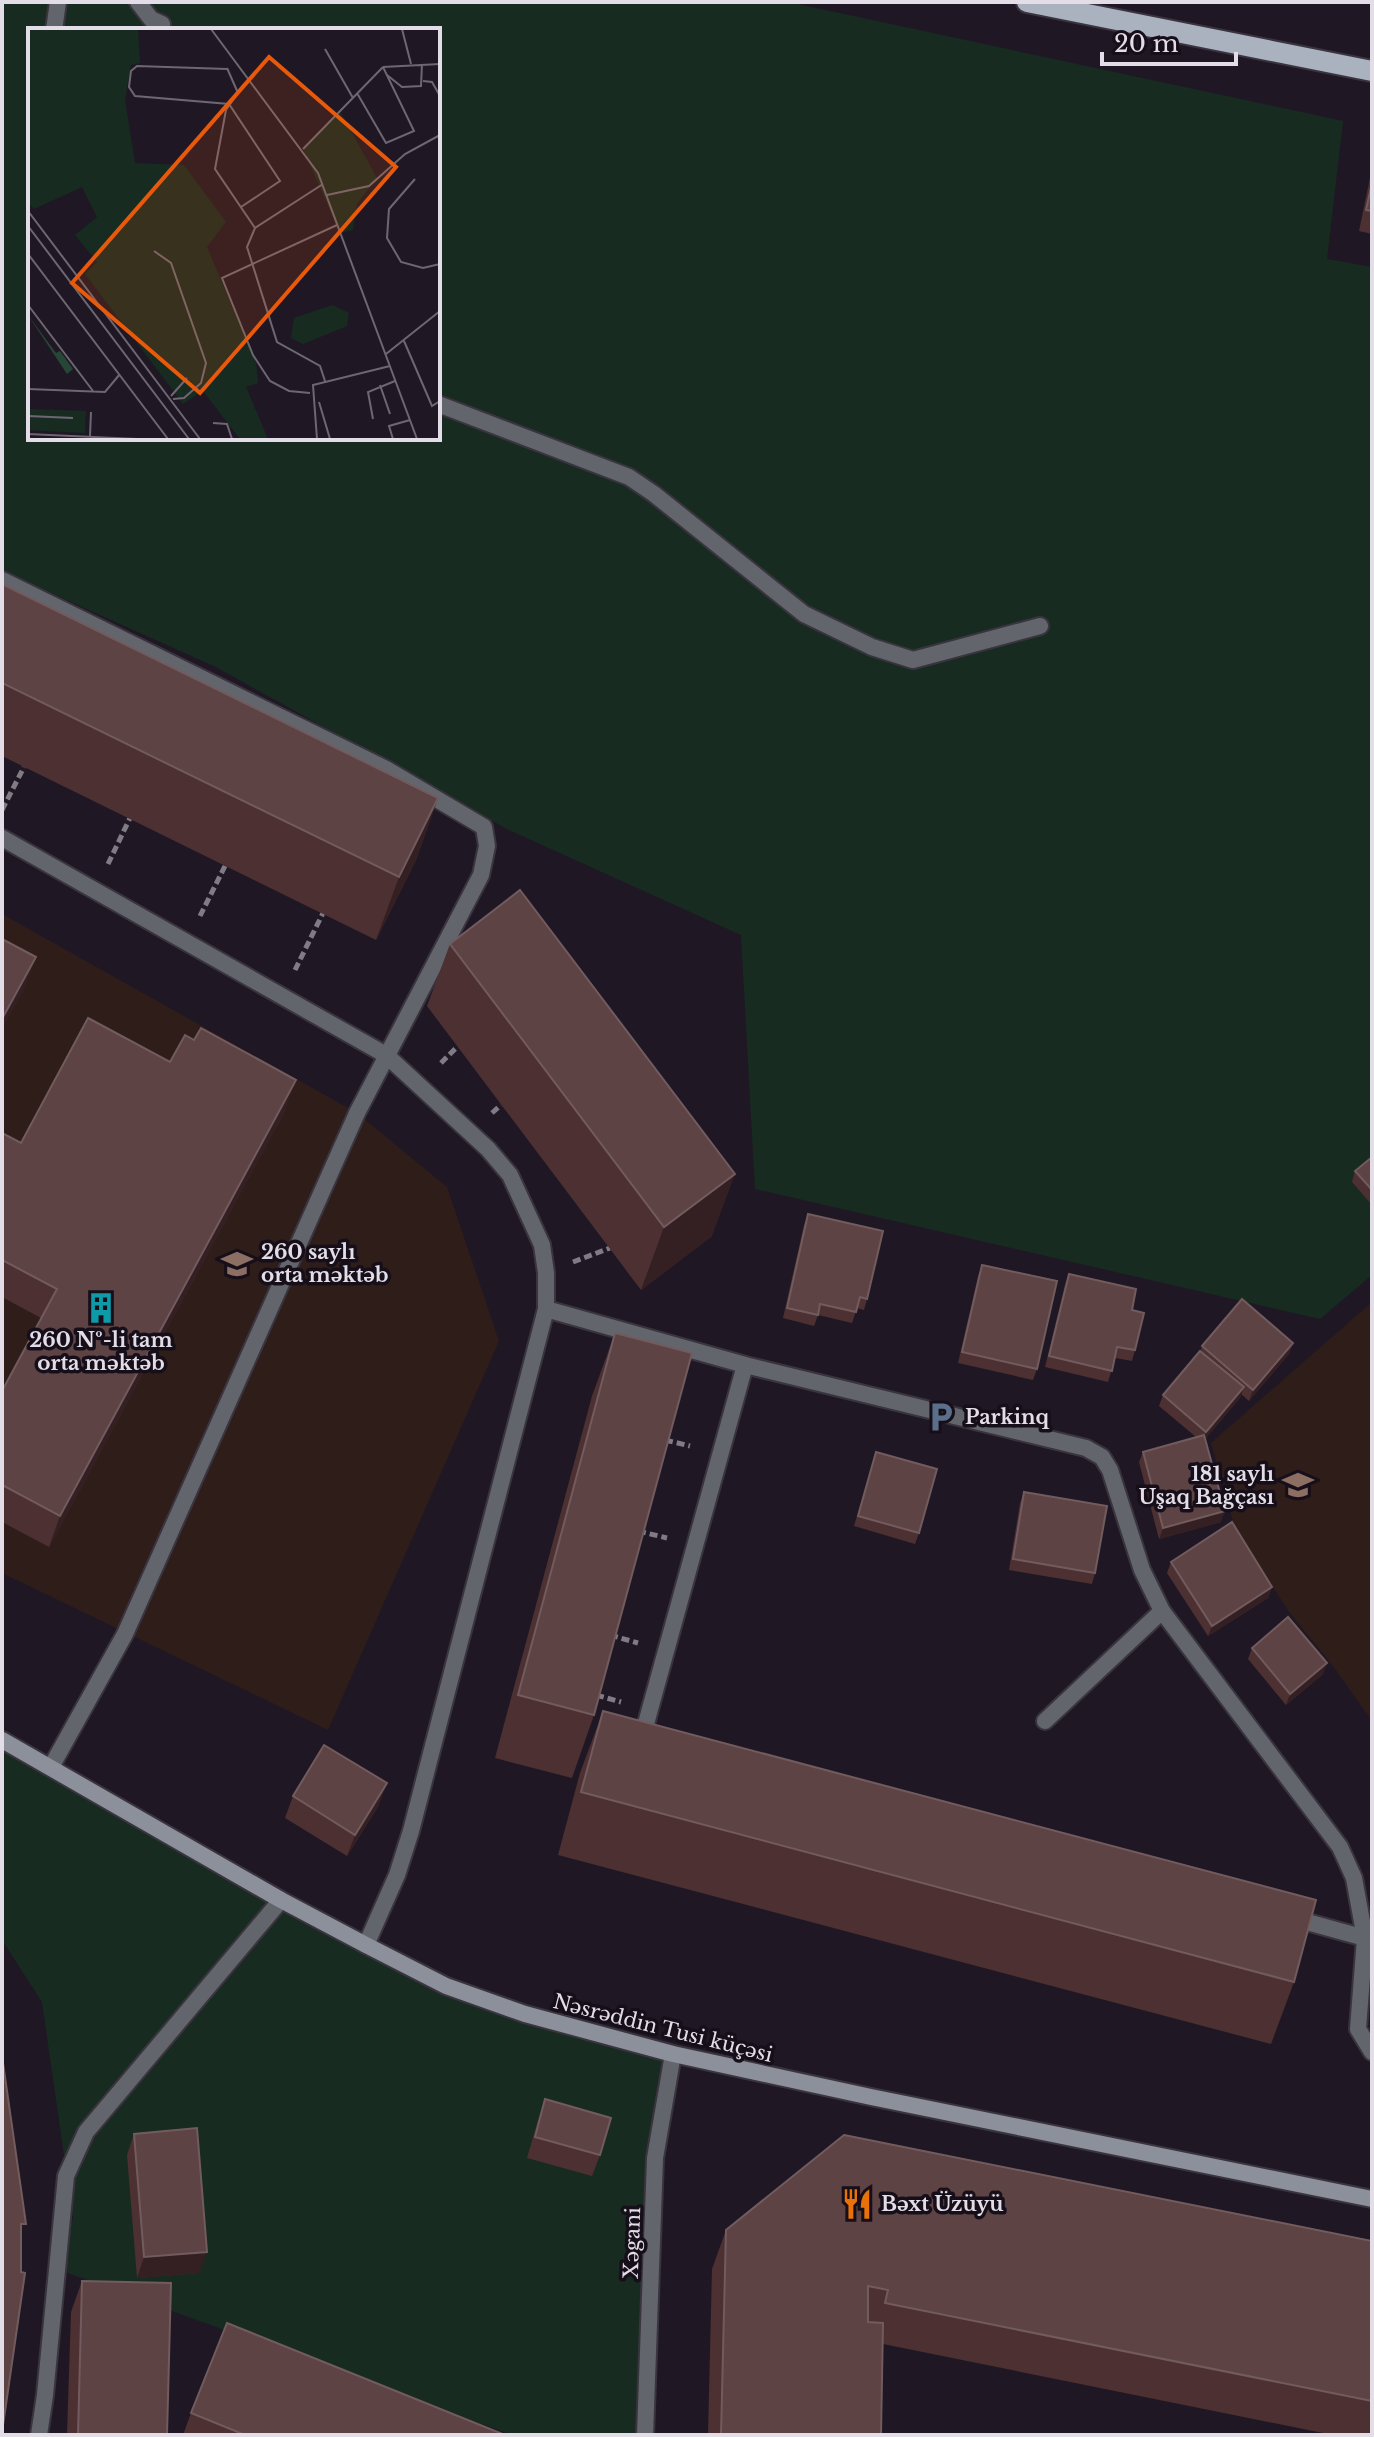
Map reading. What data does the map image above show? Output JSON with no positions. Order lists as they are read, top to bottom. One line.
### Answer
{"streets":{"main road":["Nəsrəddin Tusi küçəsi"],"street":["Xəgani"]},"crossings":[["Nəsrəddin Tusi küçəsi","Xəgani"]],"places":{"school or university":["260 saylı orta məktəb","181 saylı Uşaq Bağçası"],"building":["260 №-li tam orta məktəb"],"parking":["Parkinq"],"restaurant":["Bəxt Üzüyü"]},"scale_bar":"20 m"}
